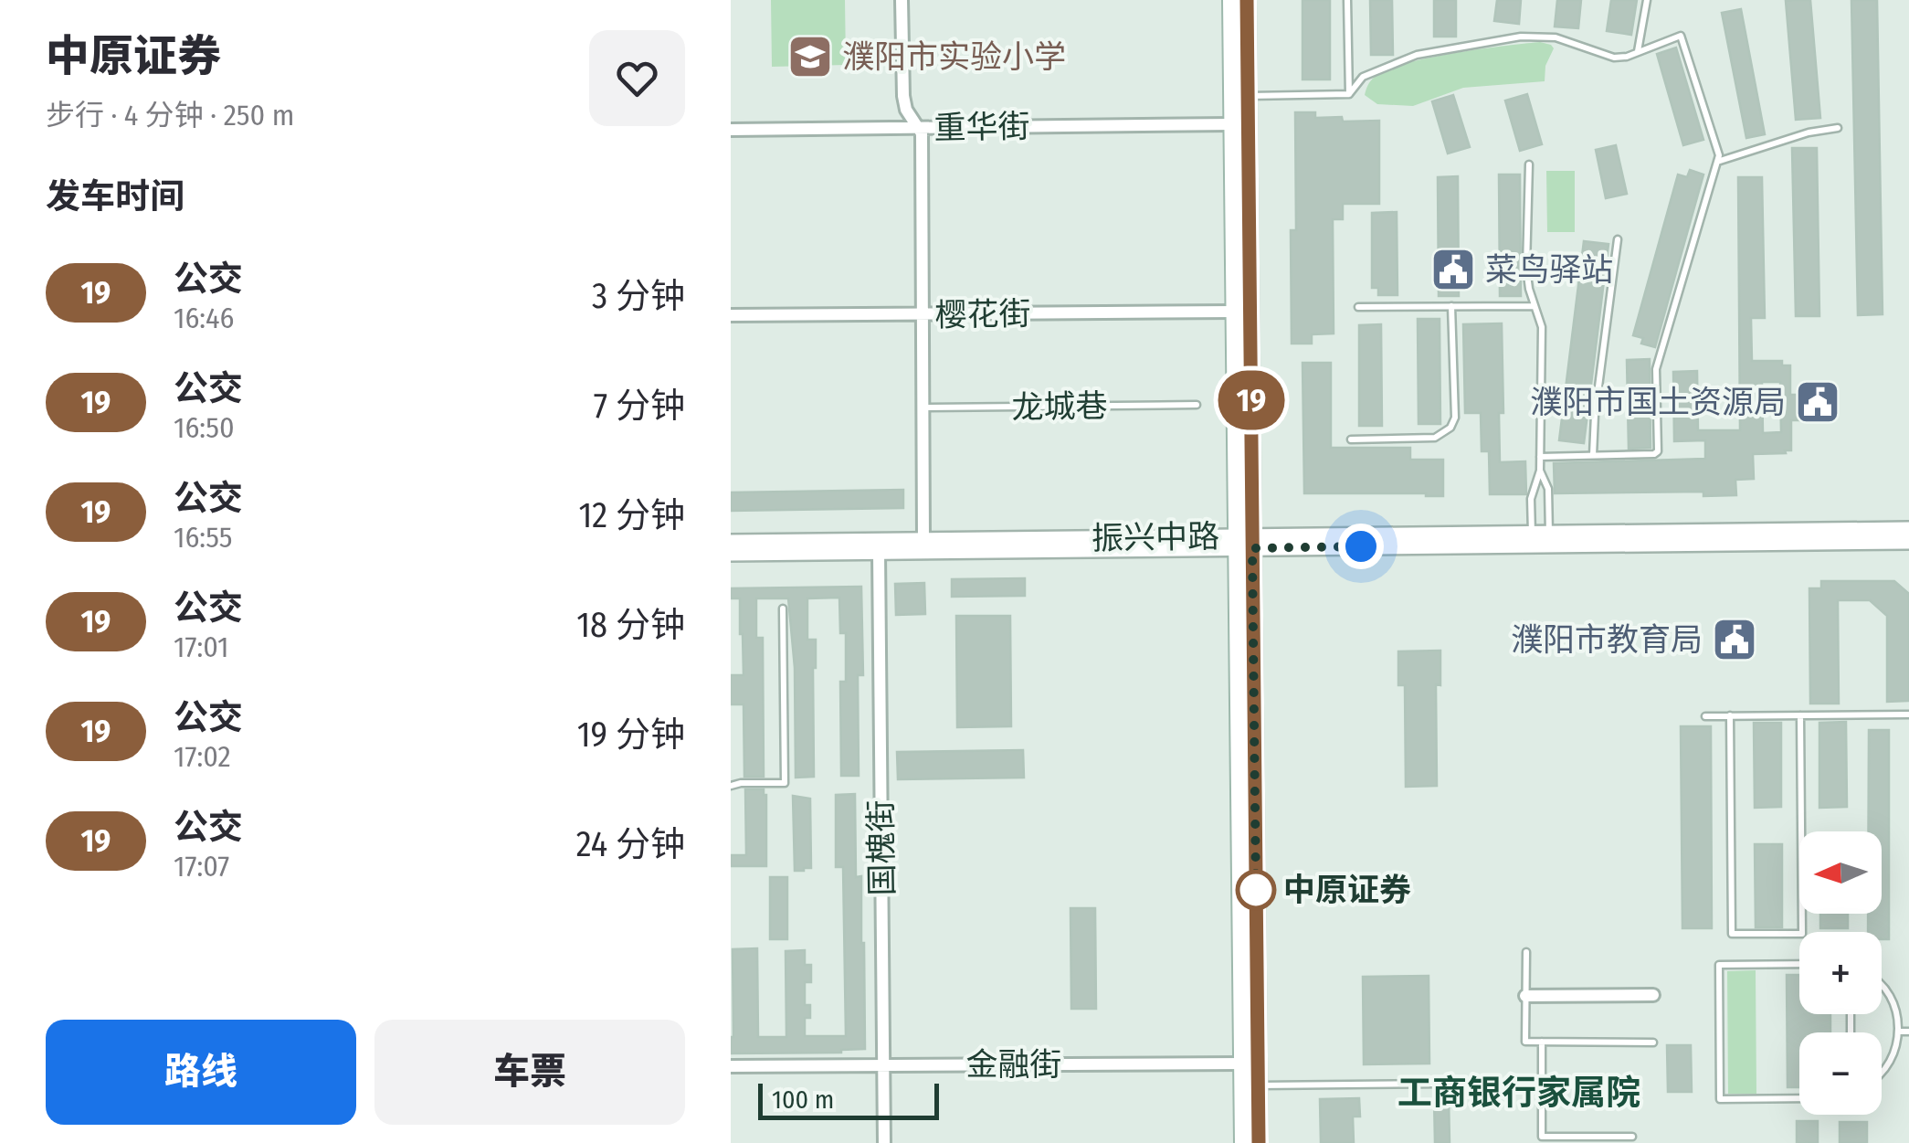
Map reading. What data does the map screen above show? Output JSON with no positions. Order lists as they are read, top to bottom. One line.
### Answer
{"streets":{"street":["重华街","樱花街","振兴中路","国槐街","金融街"],"lane":["龙城巷"]},"crossings":[["振兴中路","国槐街"],["国槐街","金融街"]],"districts":["工商银行家属院"],"places":{"school or university":["濮阳市实验小学"],"public building":["菜鸟驿站","濮阳市国土资源局","濮阳市教育局"],"other":["中原证券"]},"lines":["bus line 19"],"scale_bar":"100 m","north":"left","page":{"heading":[["中原证券","步行 · 4 分钟 · 250 m"],"发车时间"],"on_map":"19","list":[{"mark":"19","name":"公交","note":"16:46","value":"3 分钟"},{"mark":"19","name":"公交","note":"16:50","value":"7 分钟"},{"mark":"19","name":"公交","note":"16:55","value":"12 分钟"},{"mark":"19","name":"公交","note":"17:01","value":"18 分钟"},{"mark":"19","name":"公交","note":"17:02","value":"19 分钟"},{"mark":"19","name":"公交","note":"17:07","value":"24 分钟"}],"map_buttons":["+","−"],"buttons":["路线","车票"],"scale":"100 m"}}
